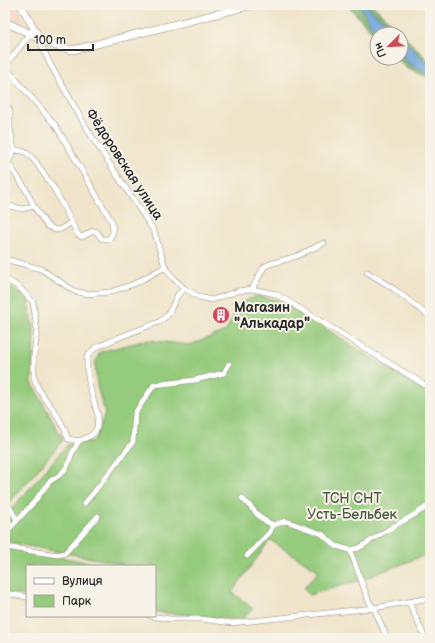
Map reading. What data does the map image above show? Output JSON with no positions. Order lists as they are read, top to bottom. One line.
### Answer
{"streets":{"street":["Фёдоровская улица"]},"parks":["ТСН СНТ Усть-Бельбек"],"places":{"building":["Магазин \"Алькадар\""]},"legend":["Вулиця","Парк"],"scale_bar":"100 m","north":"bottom left"}
